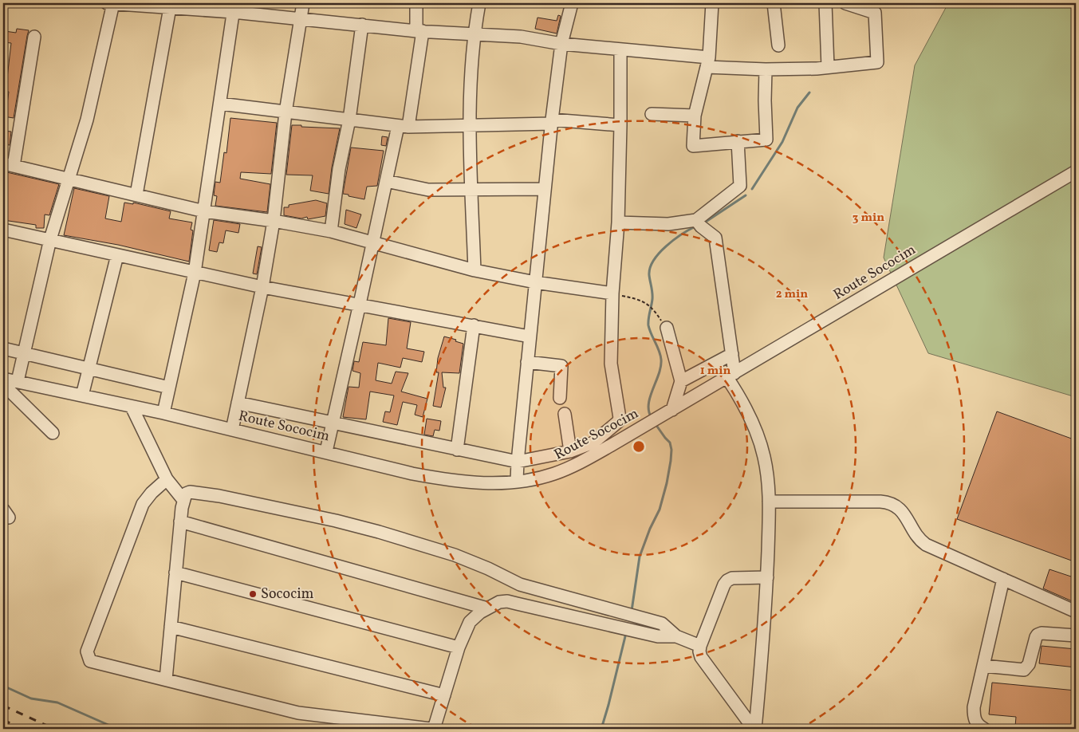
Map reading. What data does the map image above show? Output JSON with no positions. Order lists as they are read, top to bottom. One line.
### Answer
{"streets":{"street":["Route Sococim"]},"places":["Sococim"],"rings":["3 min","2 min","1 min"]}
